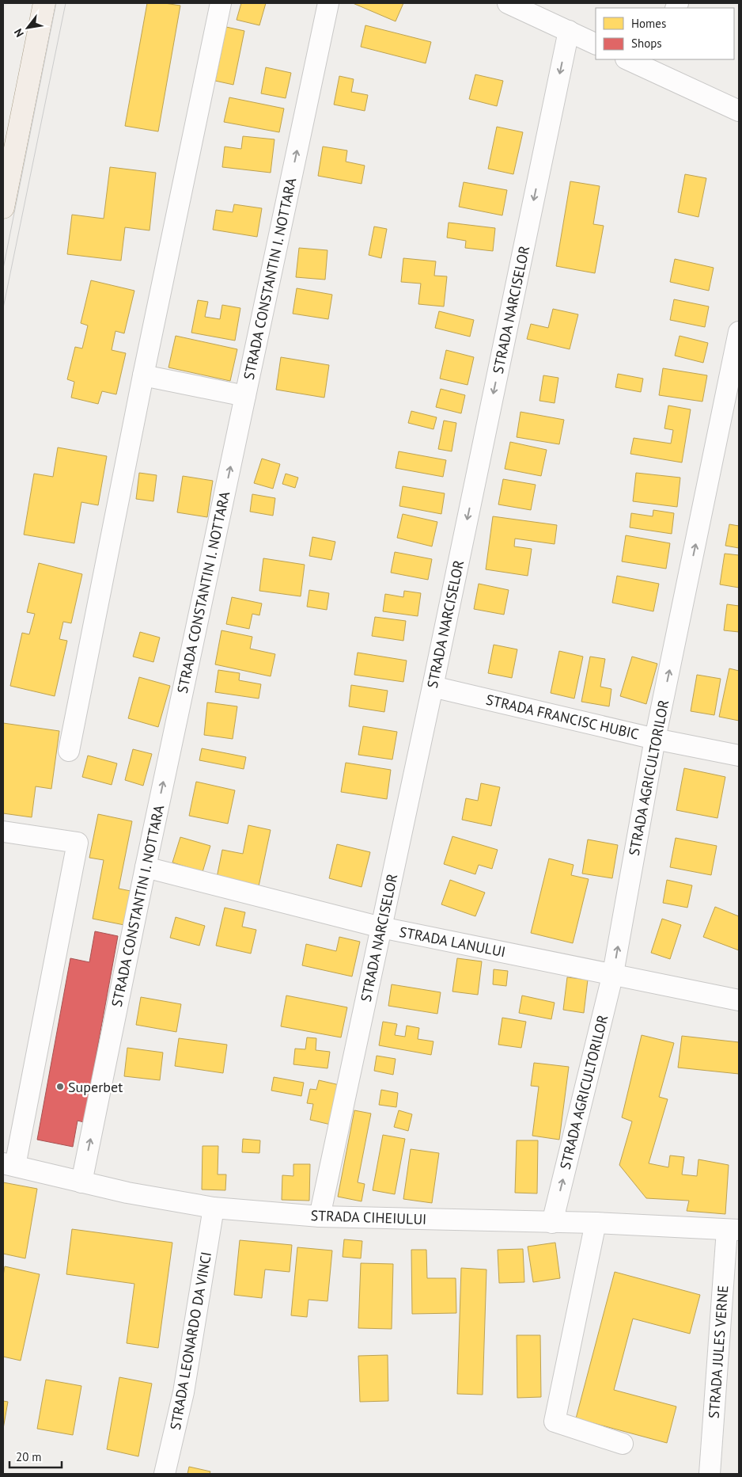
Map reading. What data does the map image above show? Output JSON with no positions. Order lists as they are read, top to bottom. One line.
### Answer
{"streets":{"street":["STRADA CONSTANTIN I. NOTTARA","STRADA NARCISELOR","STRADA FRANCISC HUBIC","STRADA AGRICULTORILOR","STRADA LANULUI","STRADA CIHEIULUI","STRADA LEONARDO DA VINCI","STRADA JULES VERNE"]},"crossings":[["STRADA CONSTANTIN I. NOTTARA","STRADA LANULUI"],["STRADA CONSTANTIN I. NOTTARA","STRADA CIHEIULUI"],["STRADA NARCISELOR","STRADA FRANCISC HUBIC"],["STRADA NARCISELOR","STRADA LANULUI"],["STRADA NARCISELOR","STRADA CIHEIULUI"],["STRADA FRANCISC HUBIC","STRADA AGRICULTORILOR"],["STRADA AGRICULTORILOR","STRADA LANULUI"],["STRADA AGRICULTORILOR","STRADA CIHEIULUI"],["STRADA CIHEIULUI","STRADA LEONARDO DA VINCI"],["STRADA CIHEIULUI","STRADA JULES VERNE"]],"one_way":["STRADA NARCISELOR","STRADA AGRICULTORILOR"],"places":["Superbet"],"legend":["Homes","Shops"],"scale_bar":"20 m","north":"bottom left"}
